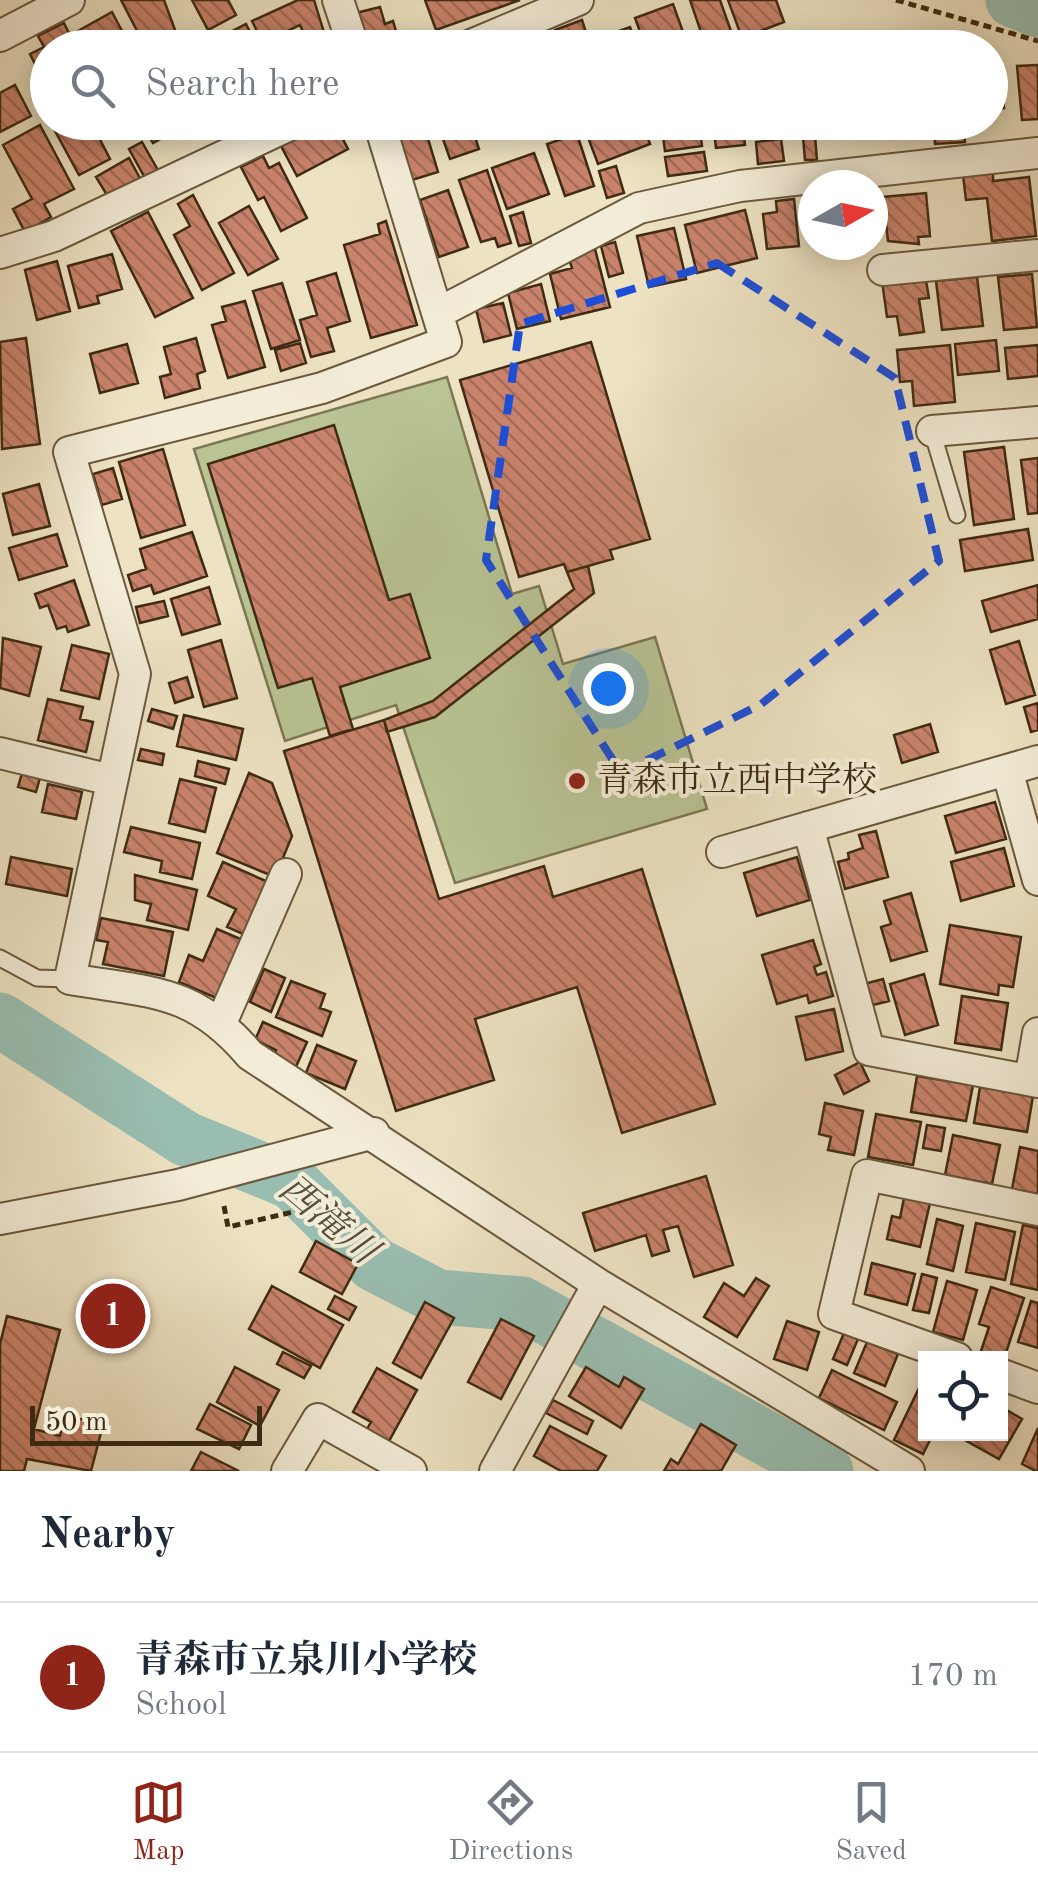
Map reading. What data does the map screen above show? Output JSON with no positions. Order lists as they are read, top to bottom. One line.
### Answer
{"water":["西滝川"],"places":["青森市立西中学校"],"scale_bar":"50 m","north":"right","page":{"search":"Search here","pins":"1","scale":"50 m","heading":"Nearby","list":[{"mark":"1","name":"青森市立泉川小学校","note":"School","value":"170 m"}],"nav":["Map","Directions","Saved"]}}
